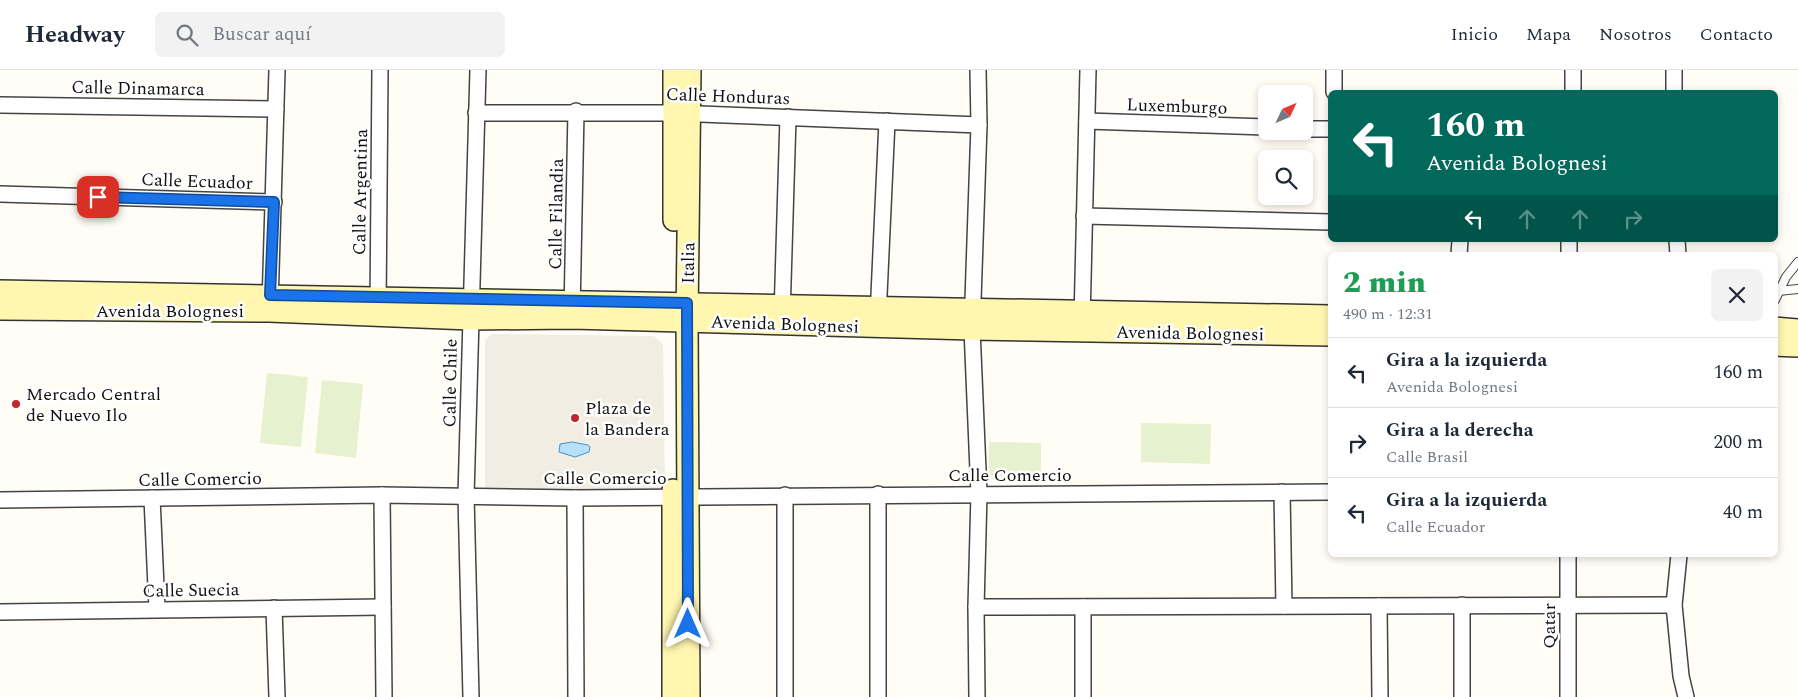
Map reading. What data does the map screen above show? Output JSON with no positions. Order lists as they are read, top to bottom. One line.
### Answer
{"streets":{"street":["Calle Dinamarca","Calle Honduras","Luxemburgo","Calle Ecuador","Calle Argentina","Calle Filandia","Italia","Avenida Bolognesi","Calle Chile","Calle Comercio","Calle Suecia","Qatar"]},"crossings":[["Calle Honduras","Calle Filandia"],["Calle Honduras","Italia"],["Calle Honduras","Calle Chile"],["Calle Argentina","Avenida Bolognesi"],["Calle Filandia","Avenida Bolognesi"],["Italia","Avenida Bolognesi"],["Italia","Calle Comercio"],["Avenida Bolognesi","Calle Chile"],["Calle Chile","Calle Comercio"]],"places":["Mercado Central de Nuevo Ilo","Plaza de la Bandera"],"north":"top right","page":{"header":"Headway","search":"Buscar aquí","nav":["Inicio","Mapa","Nosotros","Contacto"],"turn":["160 m","Avenida Bolognesi"],"heading":["2 min","490 m · 12:31"],"list":[{"name":"Gira a la izquierda","note":"Avenida Bolognesi","value":"160 m"},{"name":"Gira a la derecha","note":"Calle Brasil","value":"200 m"},{"name":"Gira a la izquierda","note":"Calle Ecuador","value":"40 m"}]}}
